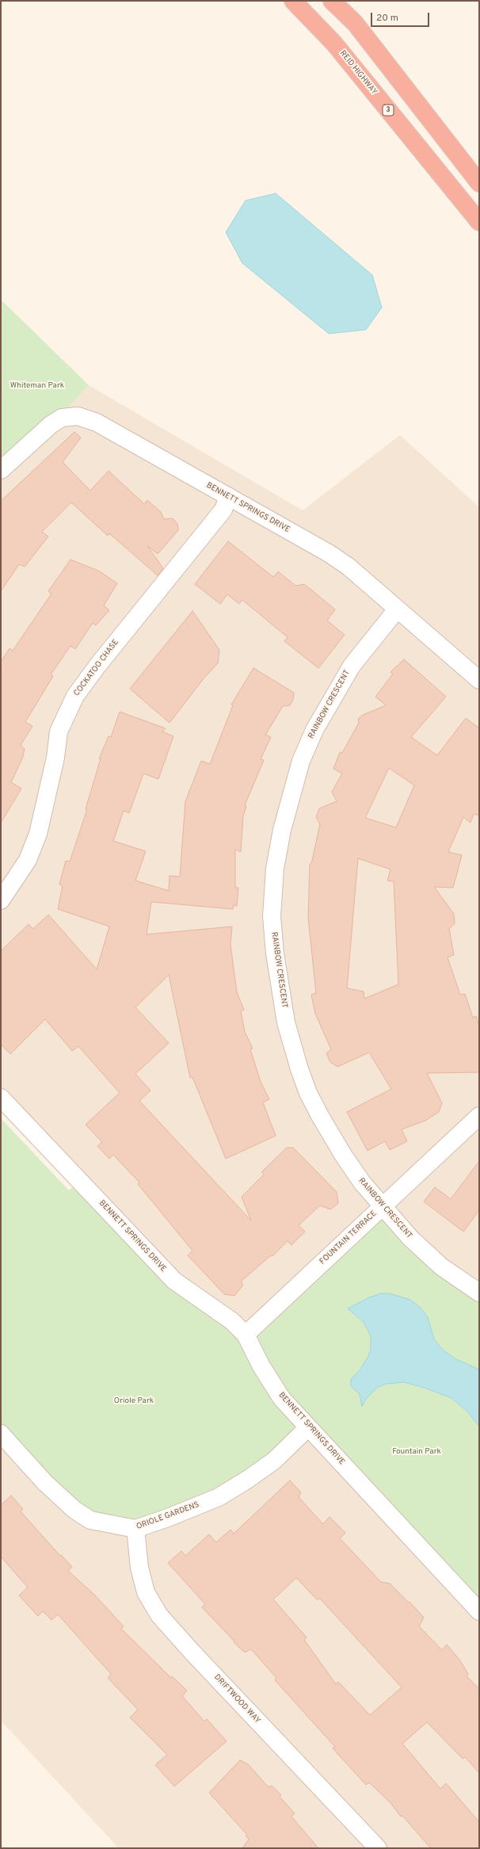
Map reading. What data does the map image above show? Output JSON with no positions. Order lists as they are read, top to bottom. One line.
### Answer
{"streets":{"highway":["REID HIGHWAY","3"],"street":["BENNETT SPRINGS DRIVE","COCKATOO CHASE","RAINBOW CRESCENT","FOUNTAIN TERRACE","ORIOLE GARDENS","DRIFTWOOD WAY"]},"crossings":[["BENNETT SPRINGS DRIVE","COCKATOO CHASE"],["BENNETT SPRINGS DRIVE","RAINBOW CRESCENT"],["BENNETT SPRINGS DRIVE","FOUNTAIN TERRACE"],["BENNETT SPRINGS DRIVE","ORIOLE GARDENS"],["RAINBOW CRESCENT","FOUNTAIN TERRACE"],["ORIOLE GARDENS","DRIFTWOOD WAY"]],"parks":["Whiteman Park","Oriole Park","Fountain Park"],"scale_bar":"20 m"}
